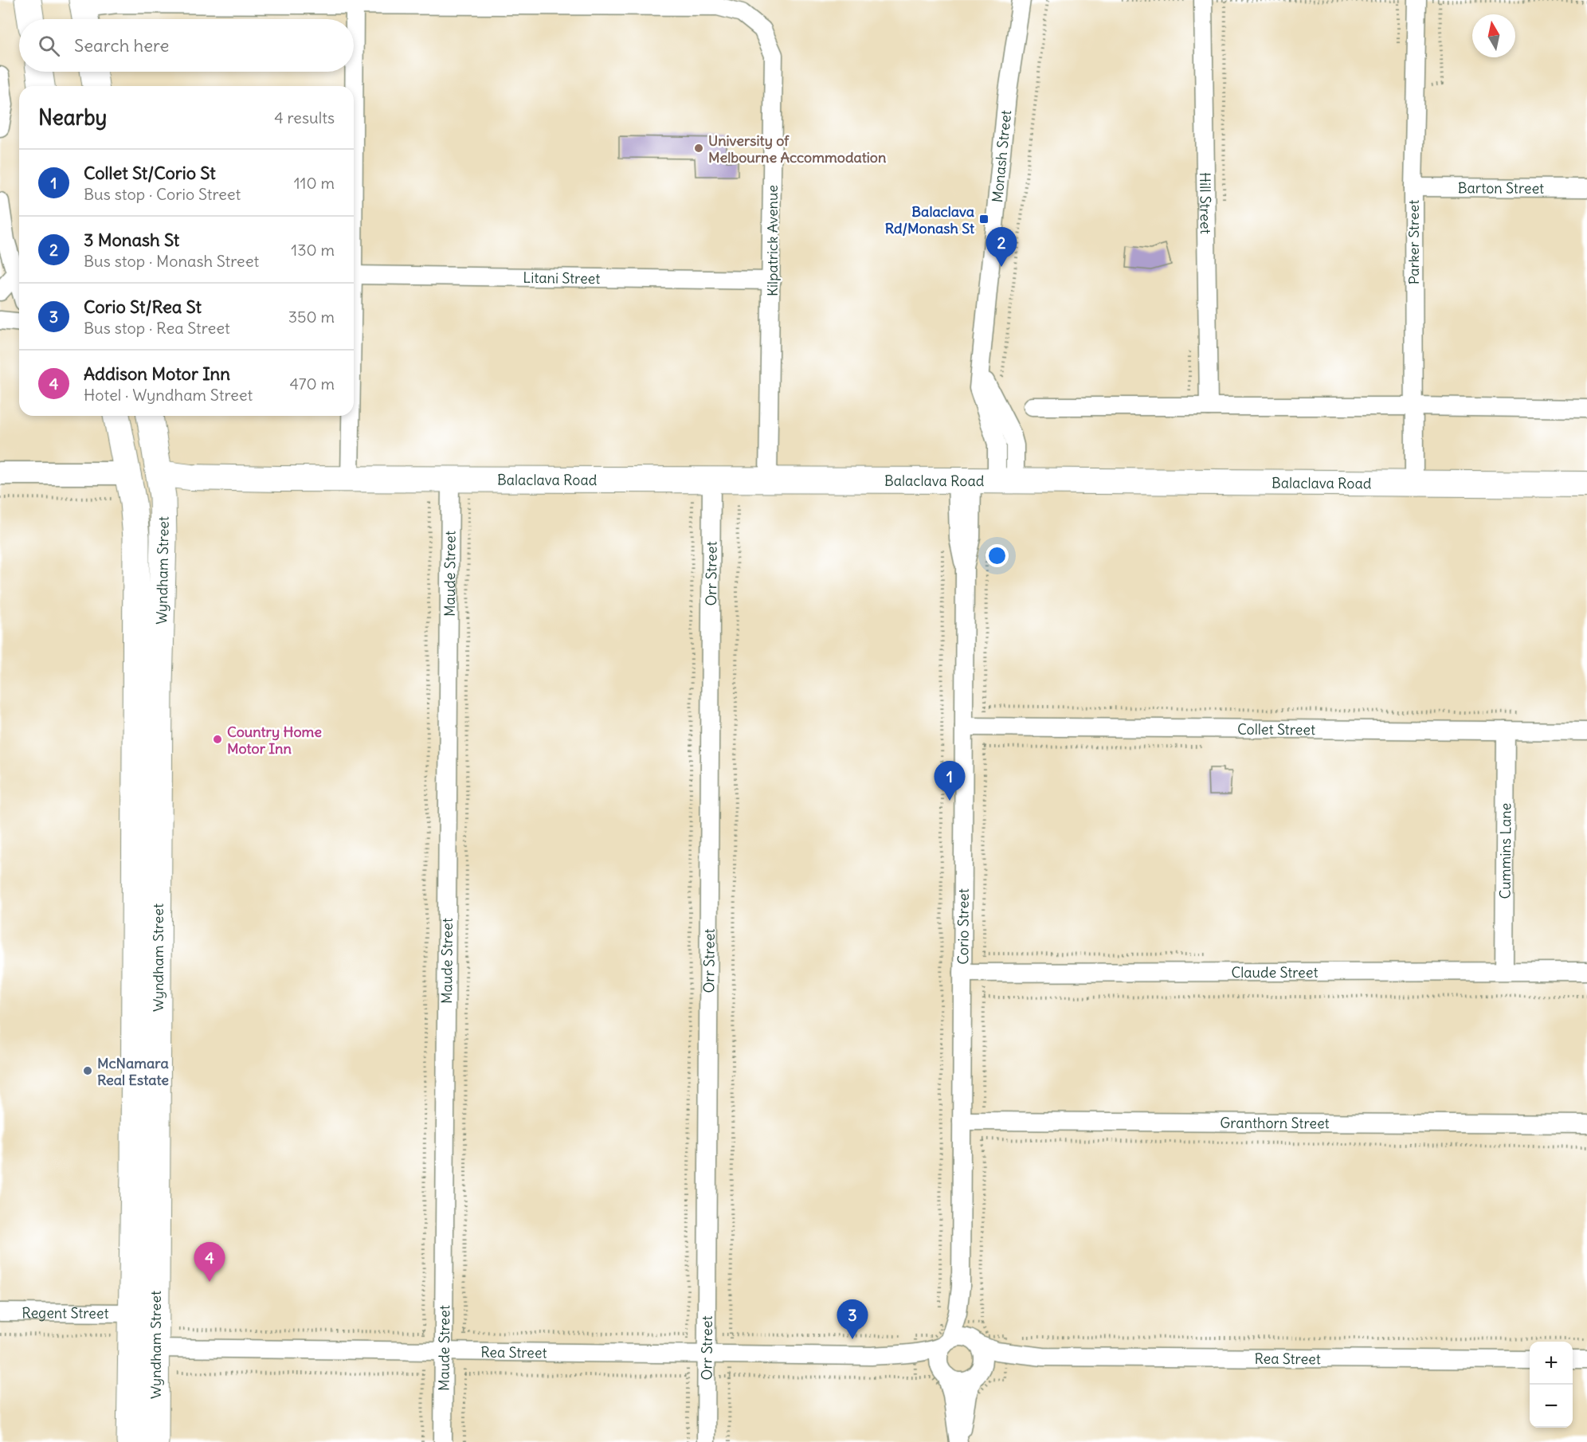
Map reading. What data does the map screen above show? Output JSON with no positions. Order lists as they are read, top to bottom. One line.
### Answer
{"streets":{"highway":["Wyndham Street"],"main road":["Balaclava Road"],"street":["Monash Street","Barton Street","Hill Street","Kilpatrick Avenue","Parker Street","Litani Street","Maude Street","Orr Street","Collet Street","Cummins Lane","Corio Street","Claude Street","Granthorn Street","Regent Street","Rea Street"]},"crossings":[["Monash Street","Balaclava Road"],["Barton Street","Parker Street"],["Kilpatrick Avenue","Litani Street"],["Kilpatrick Avenue","Balaclava Road"],["Parker Street","Balaclava Road"],["Balaclava Road","Wyndham Street"],["Balaclava Road","Maude Street"],["Balaclava Road","Orr Street"],["Balaclava Road","Corio Street"],["Wyndham Street","Regent Street"],["Wyndham Street","Rea Street"],["Maude Street","Rea Street"],["Orr Street","Rea Street"],["Collet Street","Cummins Lane"],["Collet Street","Corio Street"],["Cummins Lane","Claude Street"],["Corio Street","Claude Street"],["Corio Street","Granthorn Street"],["Corio Street","Rea Street"]],"places":{"other":["University of Melbourne Accommodation","Country Home Motor Inn","McNamara Real Estate"],"transit":["Balaclava Rd/Monash St"]},"north":"top","page":{"search":"Search here","heading":["Nearby","4 results"],"list":[{"mark":"1","name":"Collet St/Corio St","note":"Bus stop · Corio Street","value":"110 m"},{"mark":"2","name":"3 Monash St","note":"Bus stop · Monash Street","value":"130 m"},{"mark":"3","name":"Corio St/Rea St","note":"Bus stop · Rea Street","value":"350 m"},{"mark":"4","name":"Addison Motor Inn","note":"Hotel · Wyndham Street","value":"470 m"}],"pins":["2","1","4","3"],"map_buttons":["+","−"]}}
